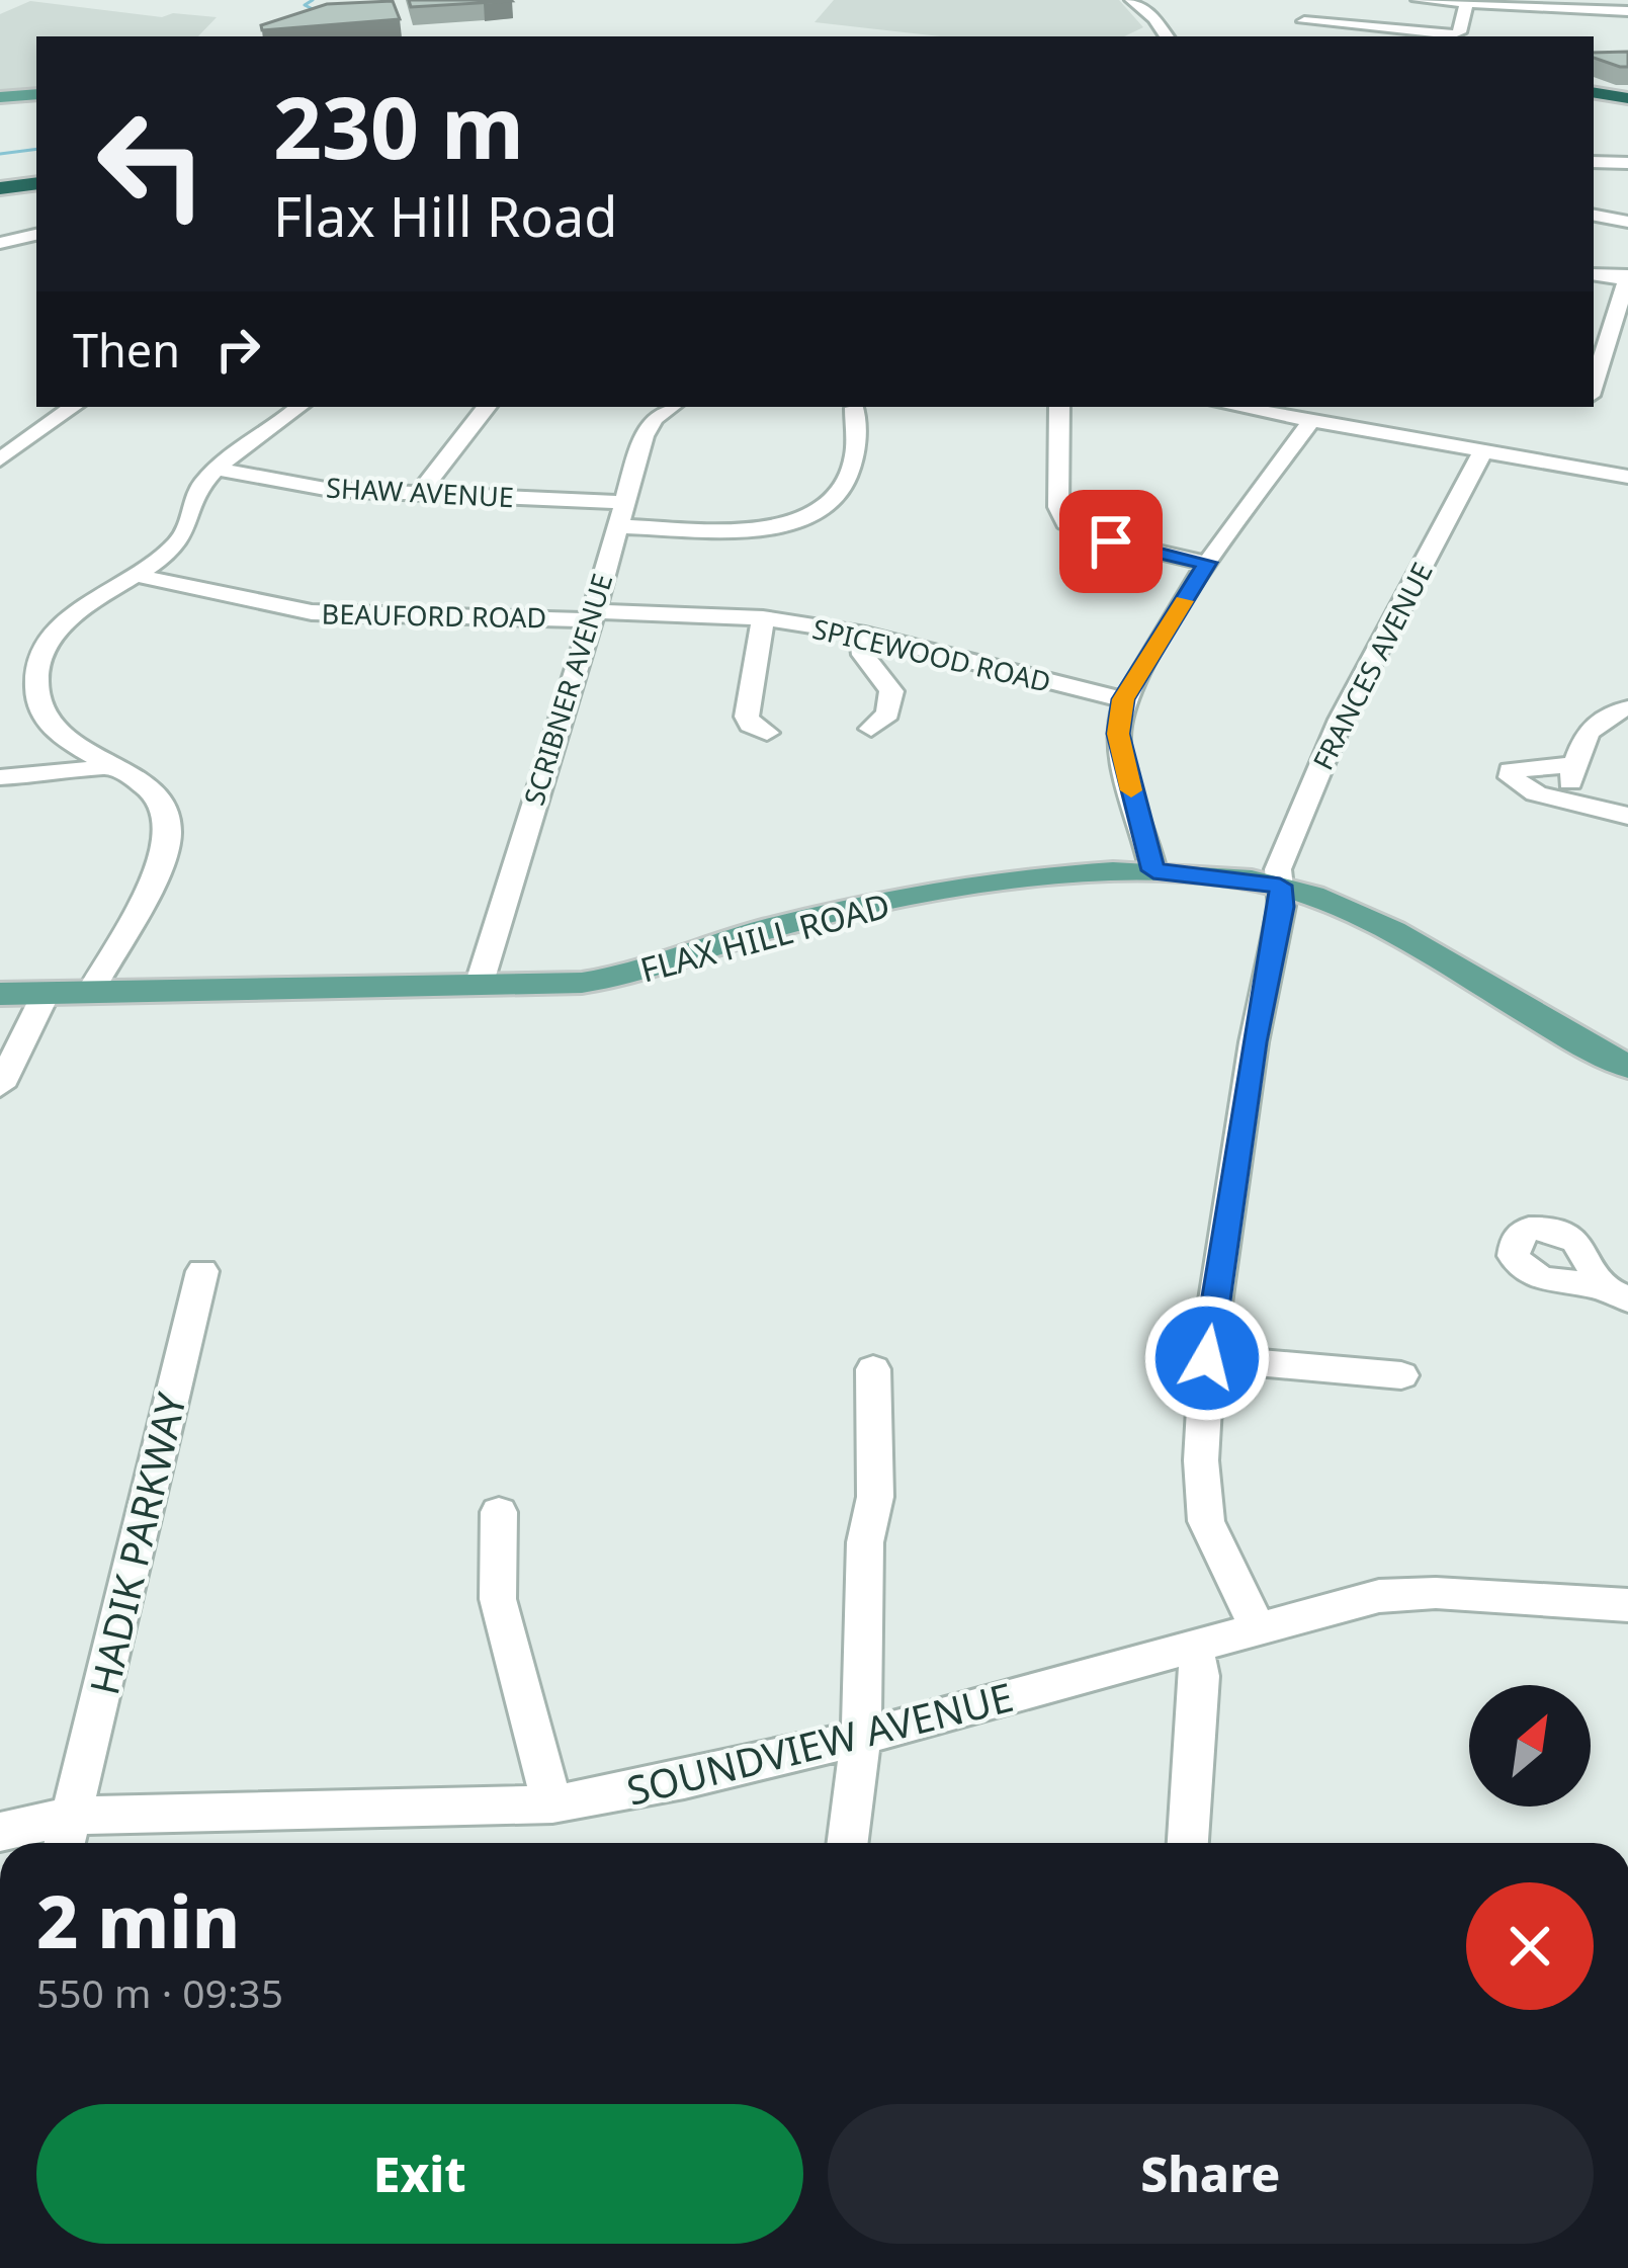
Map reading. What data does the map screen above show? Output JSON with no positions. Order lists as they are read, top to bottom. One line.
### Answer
{"streets":{"main road":["FLAX HILL ROAD"],"street":["SHAW AVENUE","BEAUFORD ROAD","SPICEWOOD ROAD","FRANCES AVENUE","SCRIBNER AVENUE","HADIK PARKWAY","SOUNDVIEW AVENUE"]},"crossings":[["SHAW AVENUE","SCRIBNER AVENUE"],["BEAUFORD ROAD","SPICEWOOD ROAD"],["BEAUFORD ROAD","SCRIBNER AVENUE"],["SPICEWOOD ROAD","SCRIBNER AVENUE"],["FRANCES AVENUE","FLAX HILL ROAD"],["FRANCES AVENUE","SOUNDVIEW AVENUE"],["SCRIBNER AVENUE","FLAX HILL ROAD"],["HADIK PARKWAY","SOUNDVIEW AVENUE"]],"north":"top right","page":{"turn":["230 m","Flax Hill Road"],"then":"Then","heading":["2 min","550 m · 09:35"],"buttons":["Exit","Share"]}}
